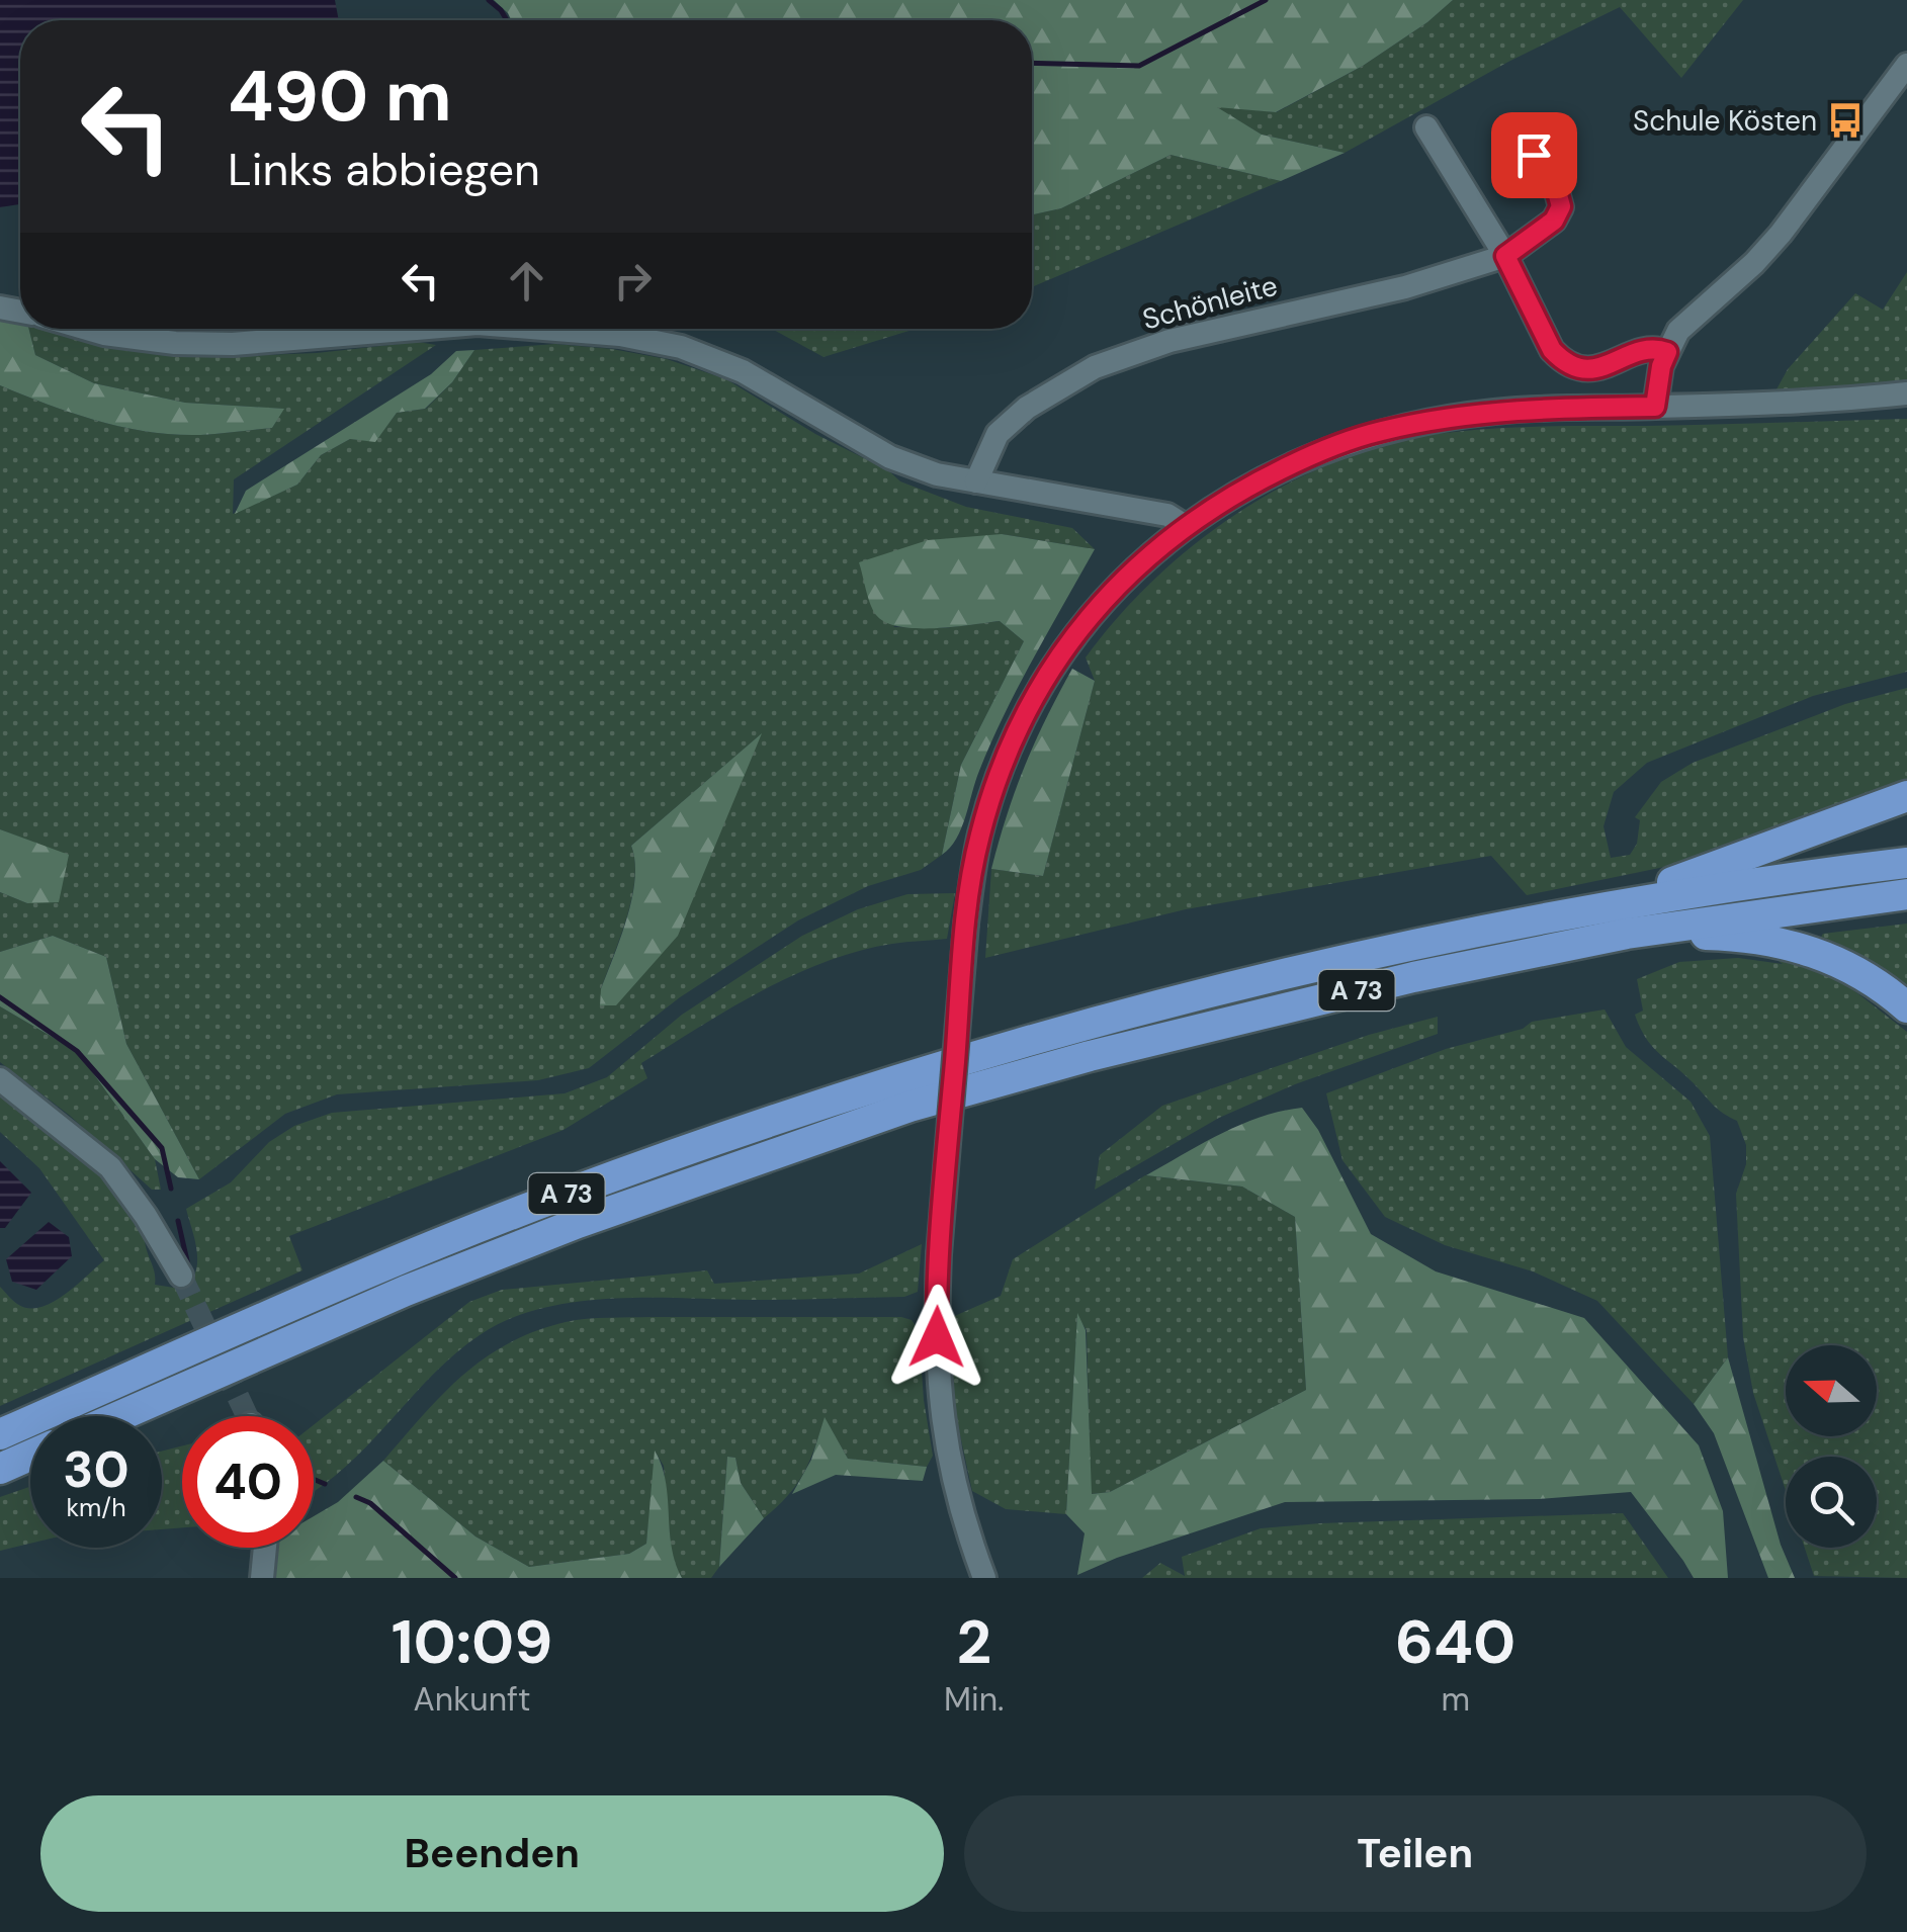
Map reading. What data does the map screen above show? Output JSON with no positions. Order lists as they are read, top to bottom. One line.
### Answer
{"streets":{"highway":["A 73"],"street":["Schönleite"]},"places":{"bus stop":["Schule Kösten"]},"north":"left","page":{"turn":["490 m","Links abbiegen"],"speed":"30 km/h","limit":"40","eta":["10:09","Ankunft","2","Min.","640","m"],"buttons":["Beenden","Teilen"]}}
